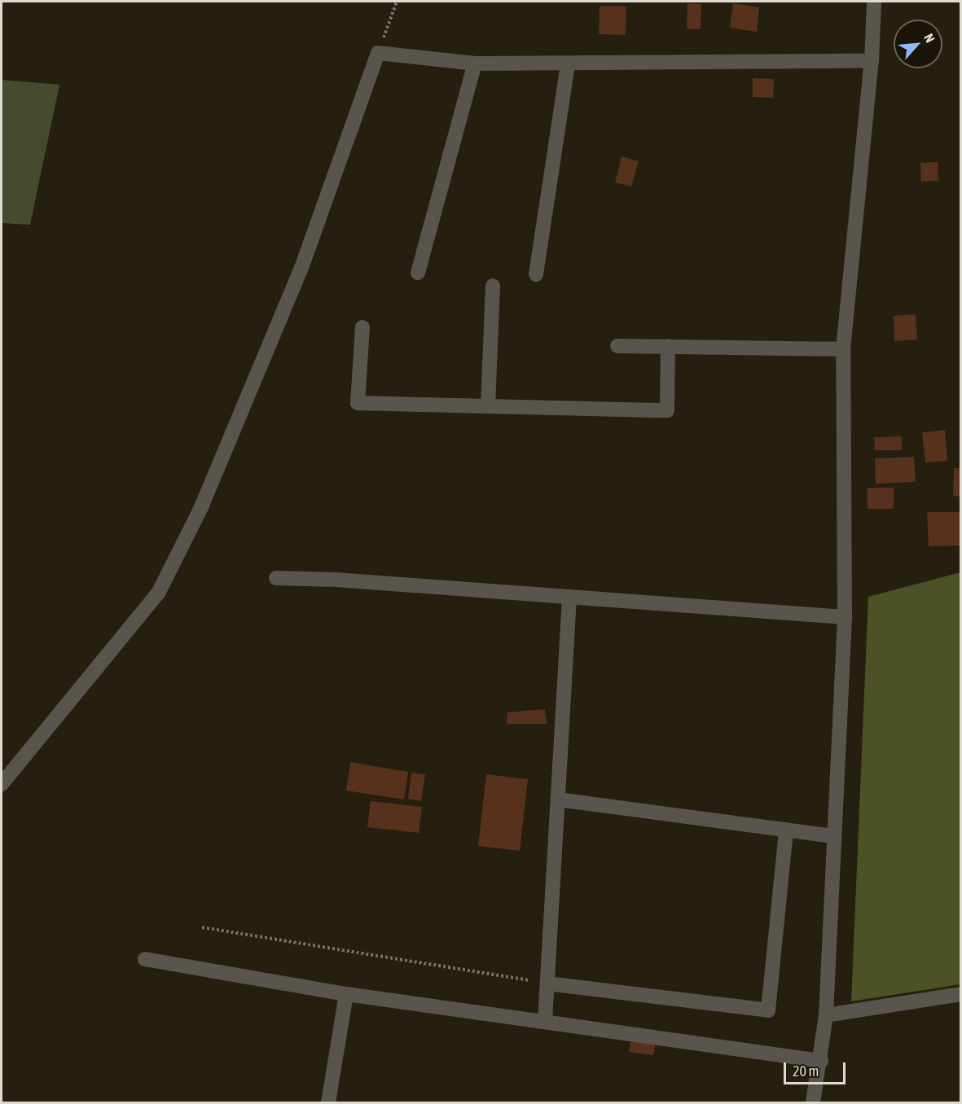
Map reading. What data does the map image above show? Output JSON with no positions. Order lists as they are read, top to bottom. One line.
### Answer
{"scale_bar":"20 m","north":"top right"}
